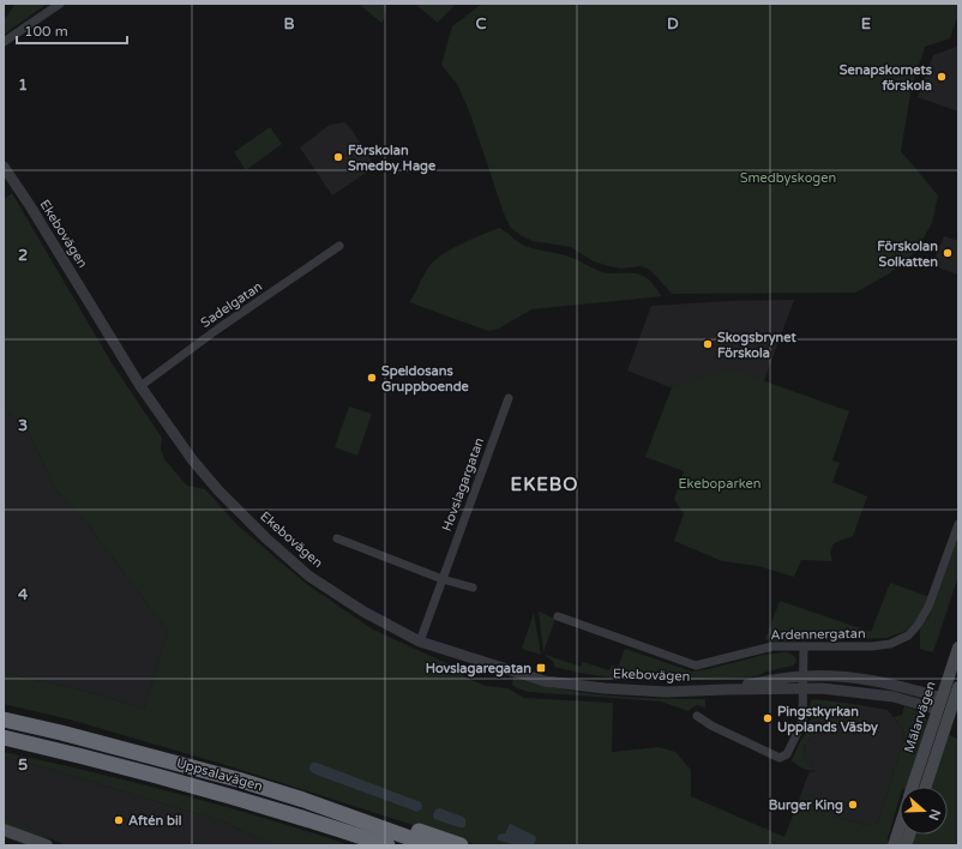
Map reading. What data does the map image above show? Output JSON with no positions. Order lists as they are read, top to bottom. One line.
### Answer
{"streets":{"highway":["Uppsalavägen"],"main road":["Mälarvägen"],"street":["Ekebovägen","Sadelgatan","Hovslagargatan","Ardennergatan"]},"crossings":[["Ekebovägen","Sadelgatan"],["Ekebovägen","Hovslagargatan"],["Ekebovägen","Mälarvägen"]],"districts":["EKEBO"],"parks":["Smedbyskogen","Ekeboparken"],"places":{"other":["Senapskornets förskola","Förskolan Smedby Hage","Förskolan Solkatten","Skogsbrynet Förskola","Speldosans Gruppboende","Pingstkyrkan Upplands Väsby","Burger King","Aftén bil"],"transit":["Hovslagaregatan"]},"scale_bar":"100 m","north":"right","grid":{"columns":["B","C","D","E"],"rows":["1","2","3","4","5"]}}
